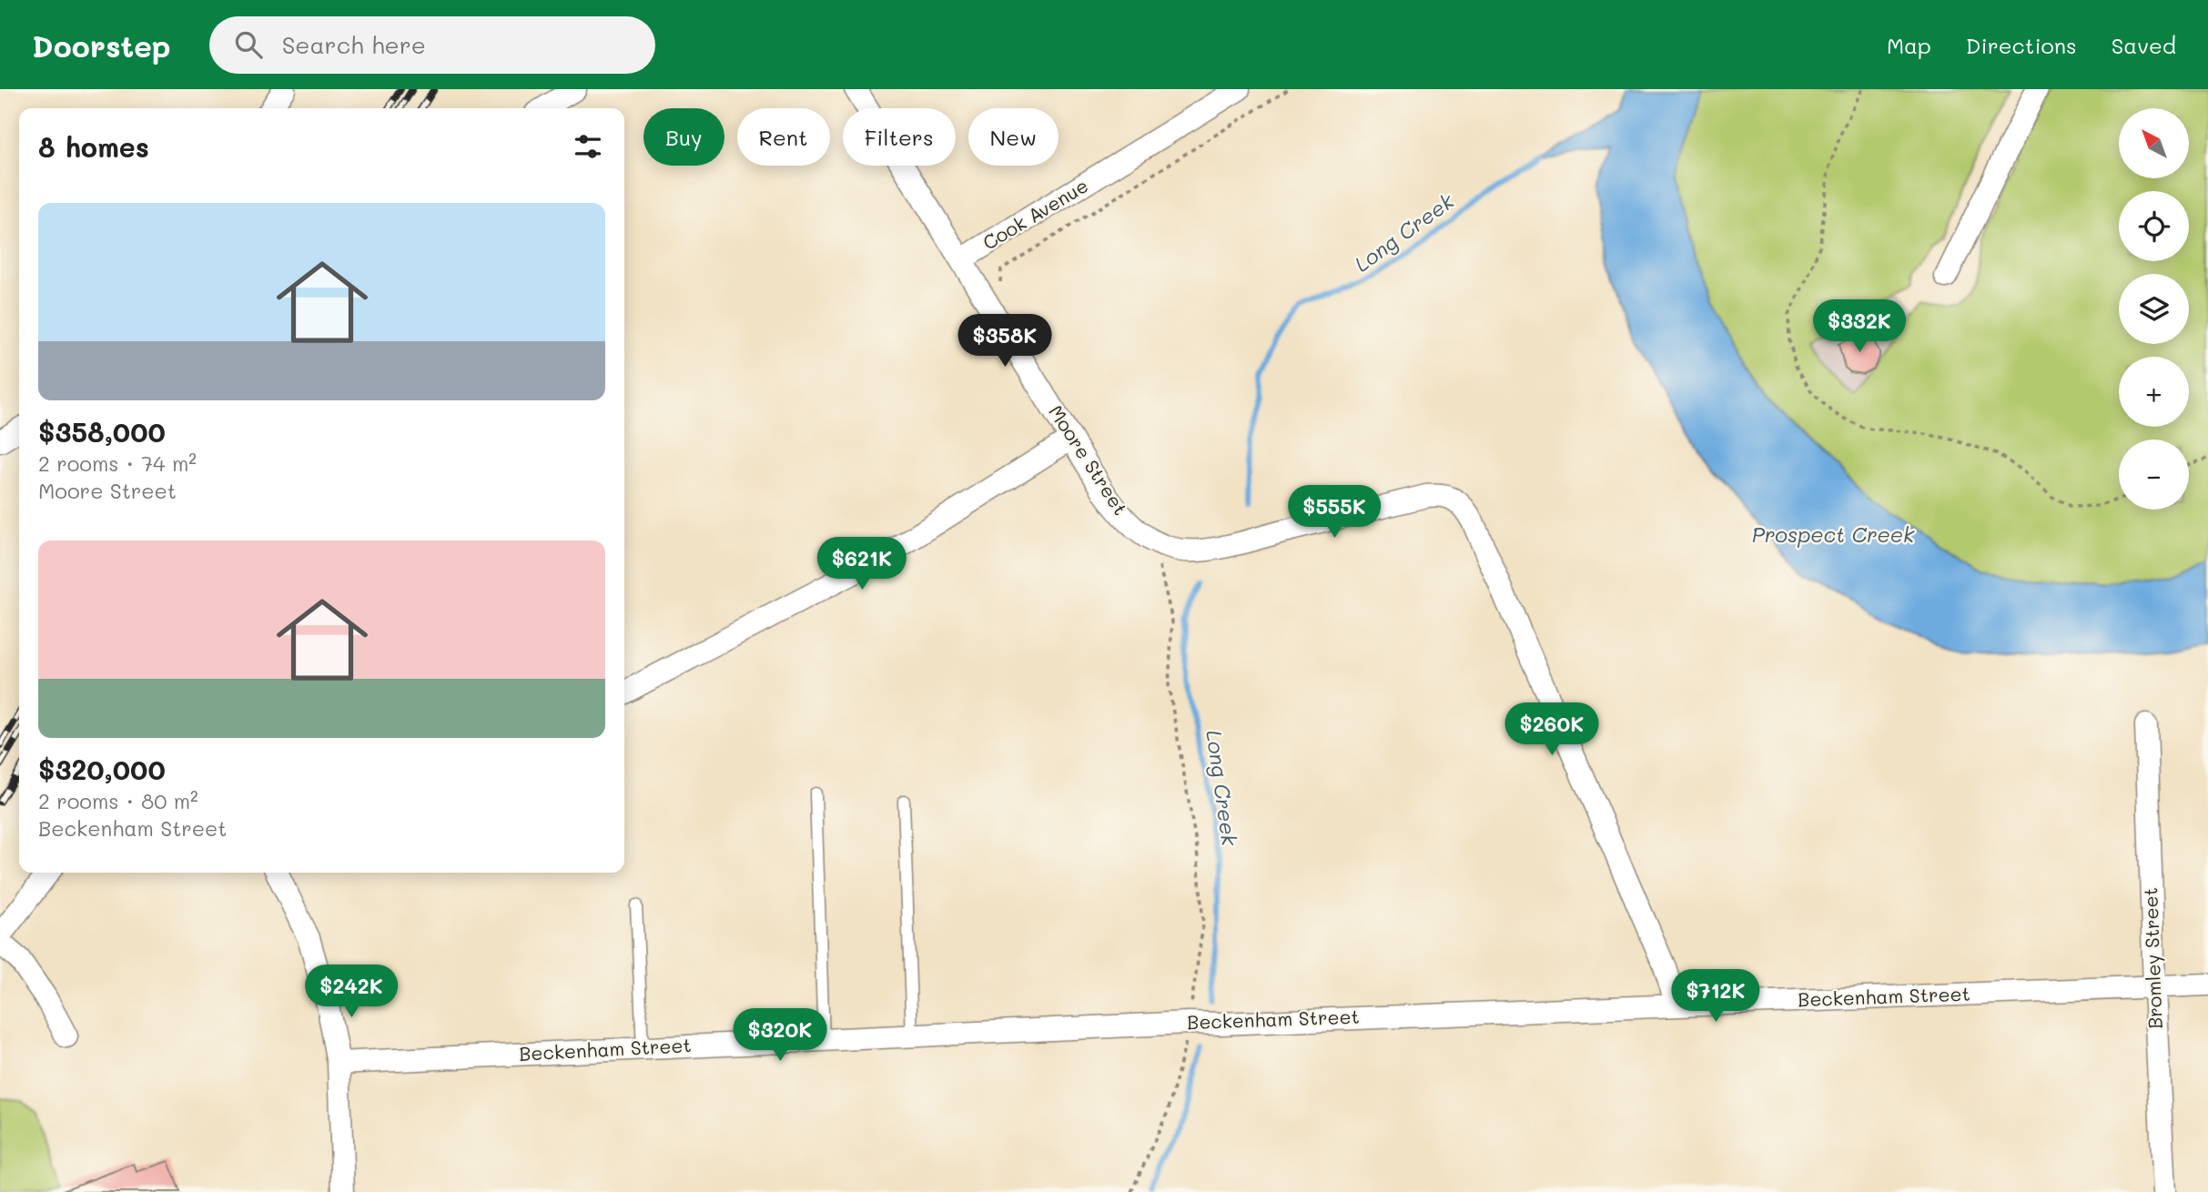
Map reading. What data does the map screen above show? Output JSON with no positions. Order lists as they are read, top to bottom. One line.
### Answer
{"streets":{"street":["Cook Avenue","Moore Street","Bromley Street","Beckenham Street"]},"crossings":[["Cook Avenue","Moore Street"],["Moore Street","Beckenham Street"],["Bromley Street","Beckenham Street"]],"water":["Long Creek","Prospect Creek"],"north":"top left","page":{"header":"Doorstep","search":"Search here","nav":["Map","Directions","Saved"],"map_buttons":["+","−"],"chip":["Buy","Rent","Filters","New"],"heading":"8 homes","list":[{"name":"$358,000","note":"2 rooms · 74 m² · Moore Street"},{"name":"$320,000","note":"2 rooms · 80 m² · Beckenham Street"}],"price":["$332K","$358K","$555K","$621K","$260K","$242K","$712K","$320K"]}}
